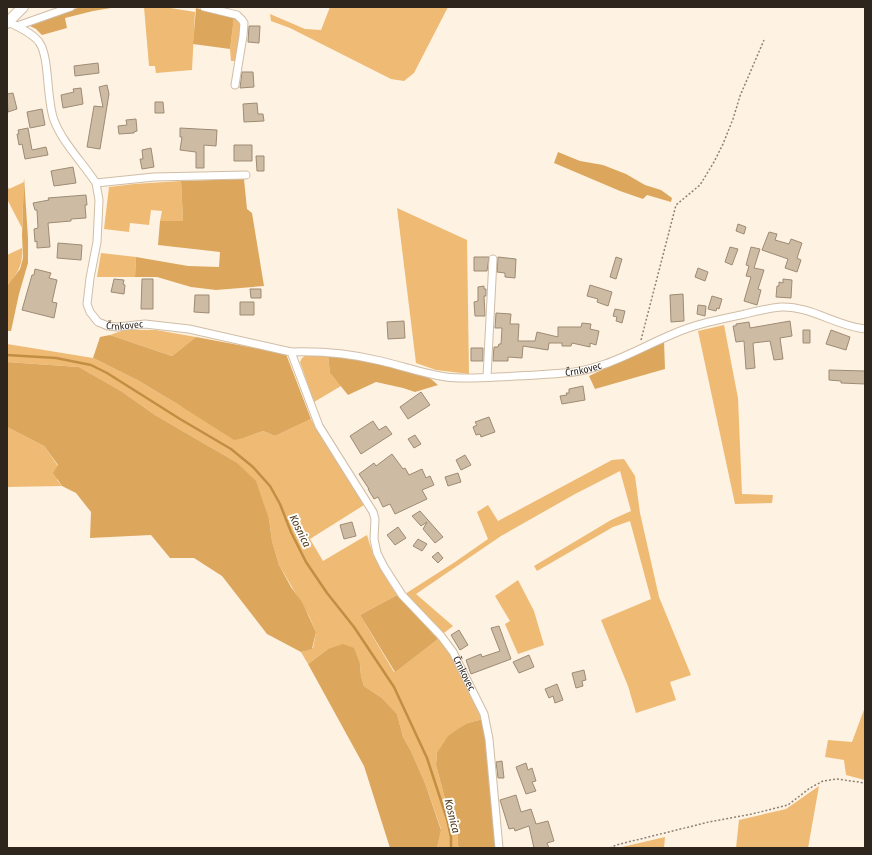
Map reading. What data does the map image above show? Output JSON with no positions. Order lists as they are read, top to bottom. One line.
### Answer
{"streets":{"street":["Črnkovec"]},"water":["Kosnica"]}
